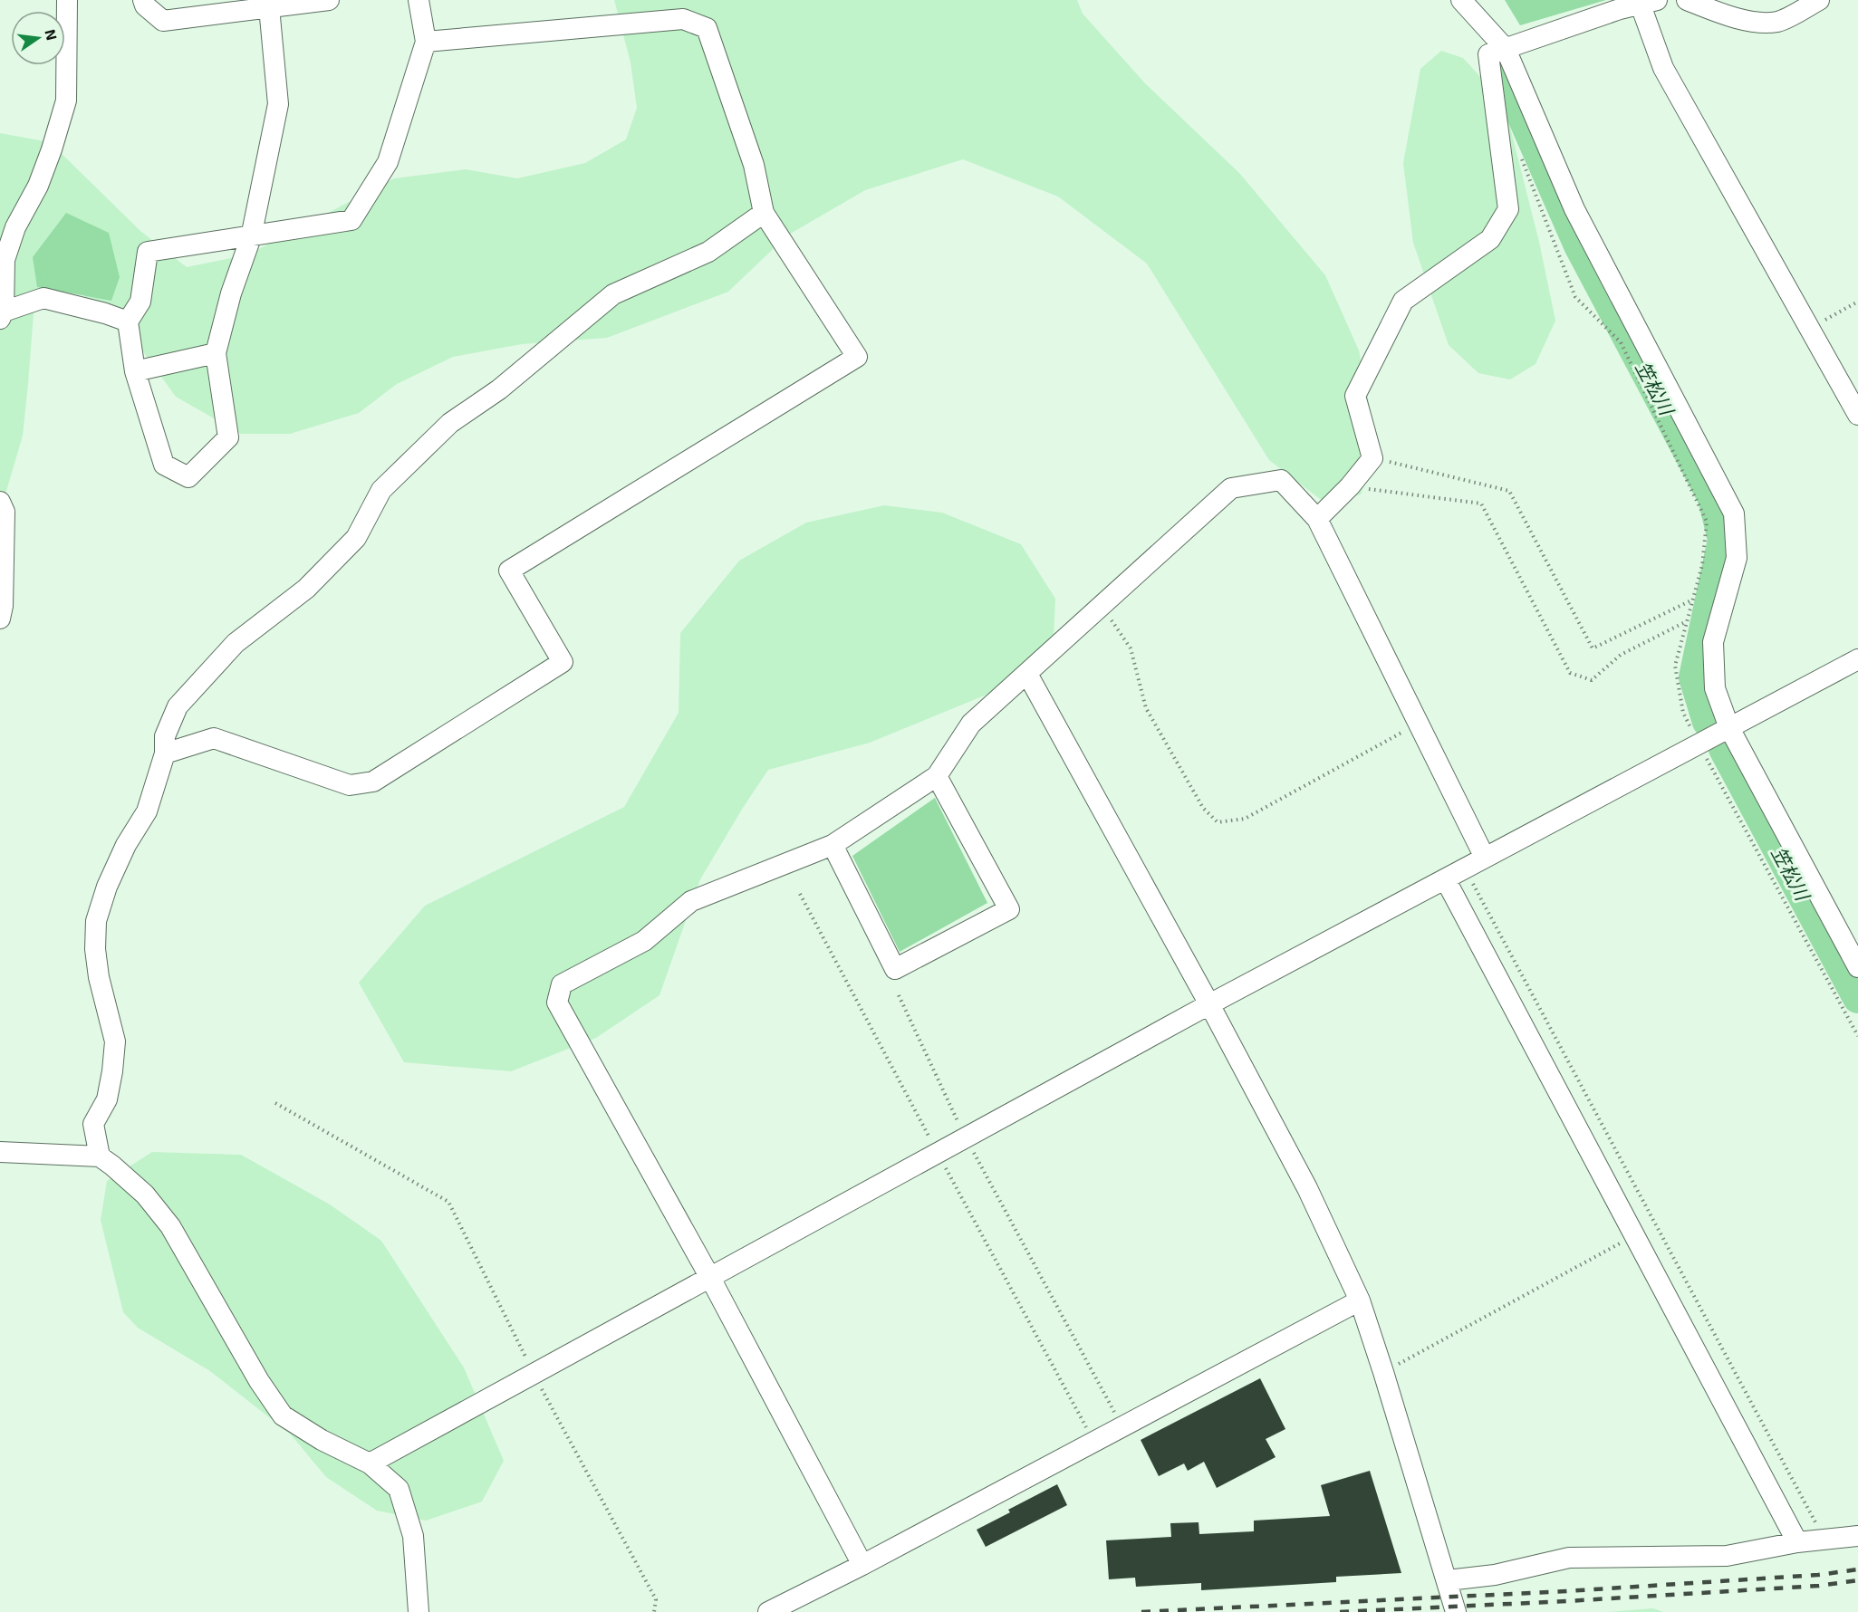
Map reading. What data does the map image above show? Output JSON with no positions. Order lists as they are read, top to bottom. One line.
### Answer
{"water":["笠松川"],"north":"right"}
